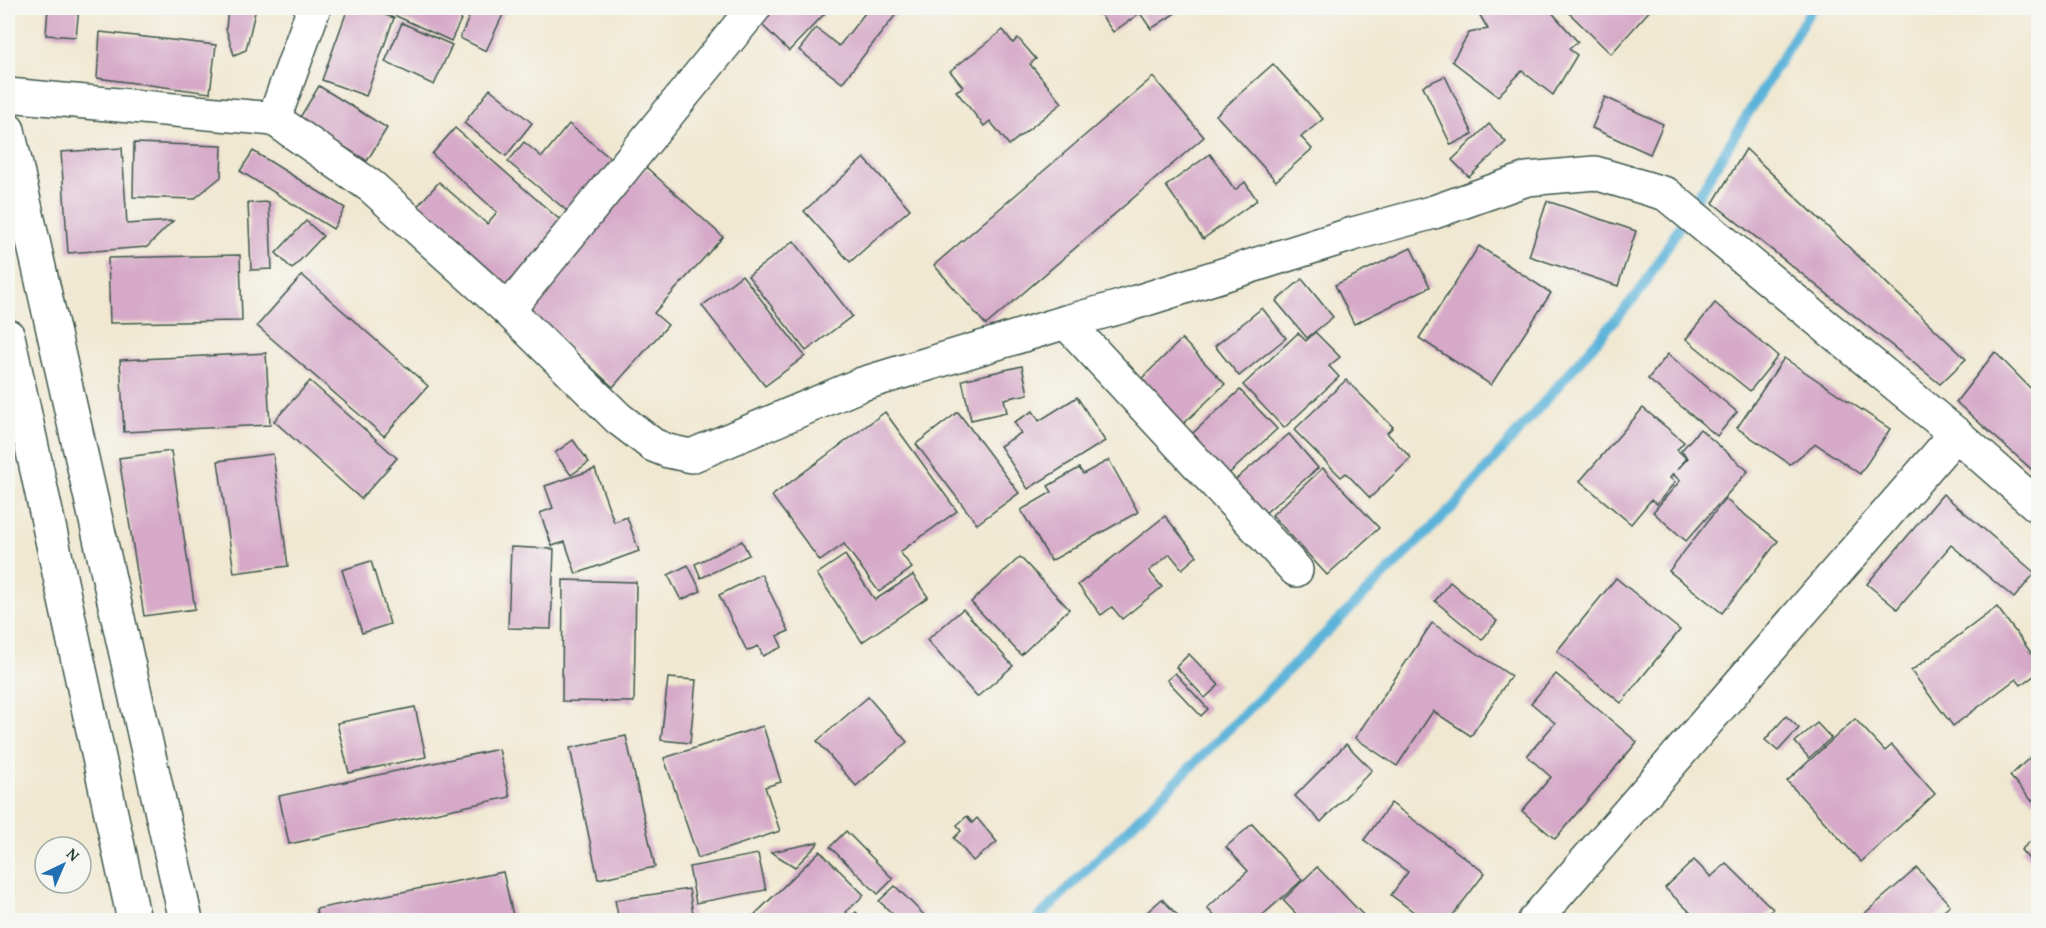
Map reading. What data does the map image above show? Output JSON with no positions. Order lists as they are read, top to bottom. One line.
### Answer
{"north":"top right"}
